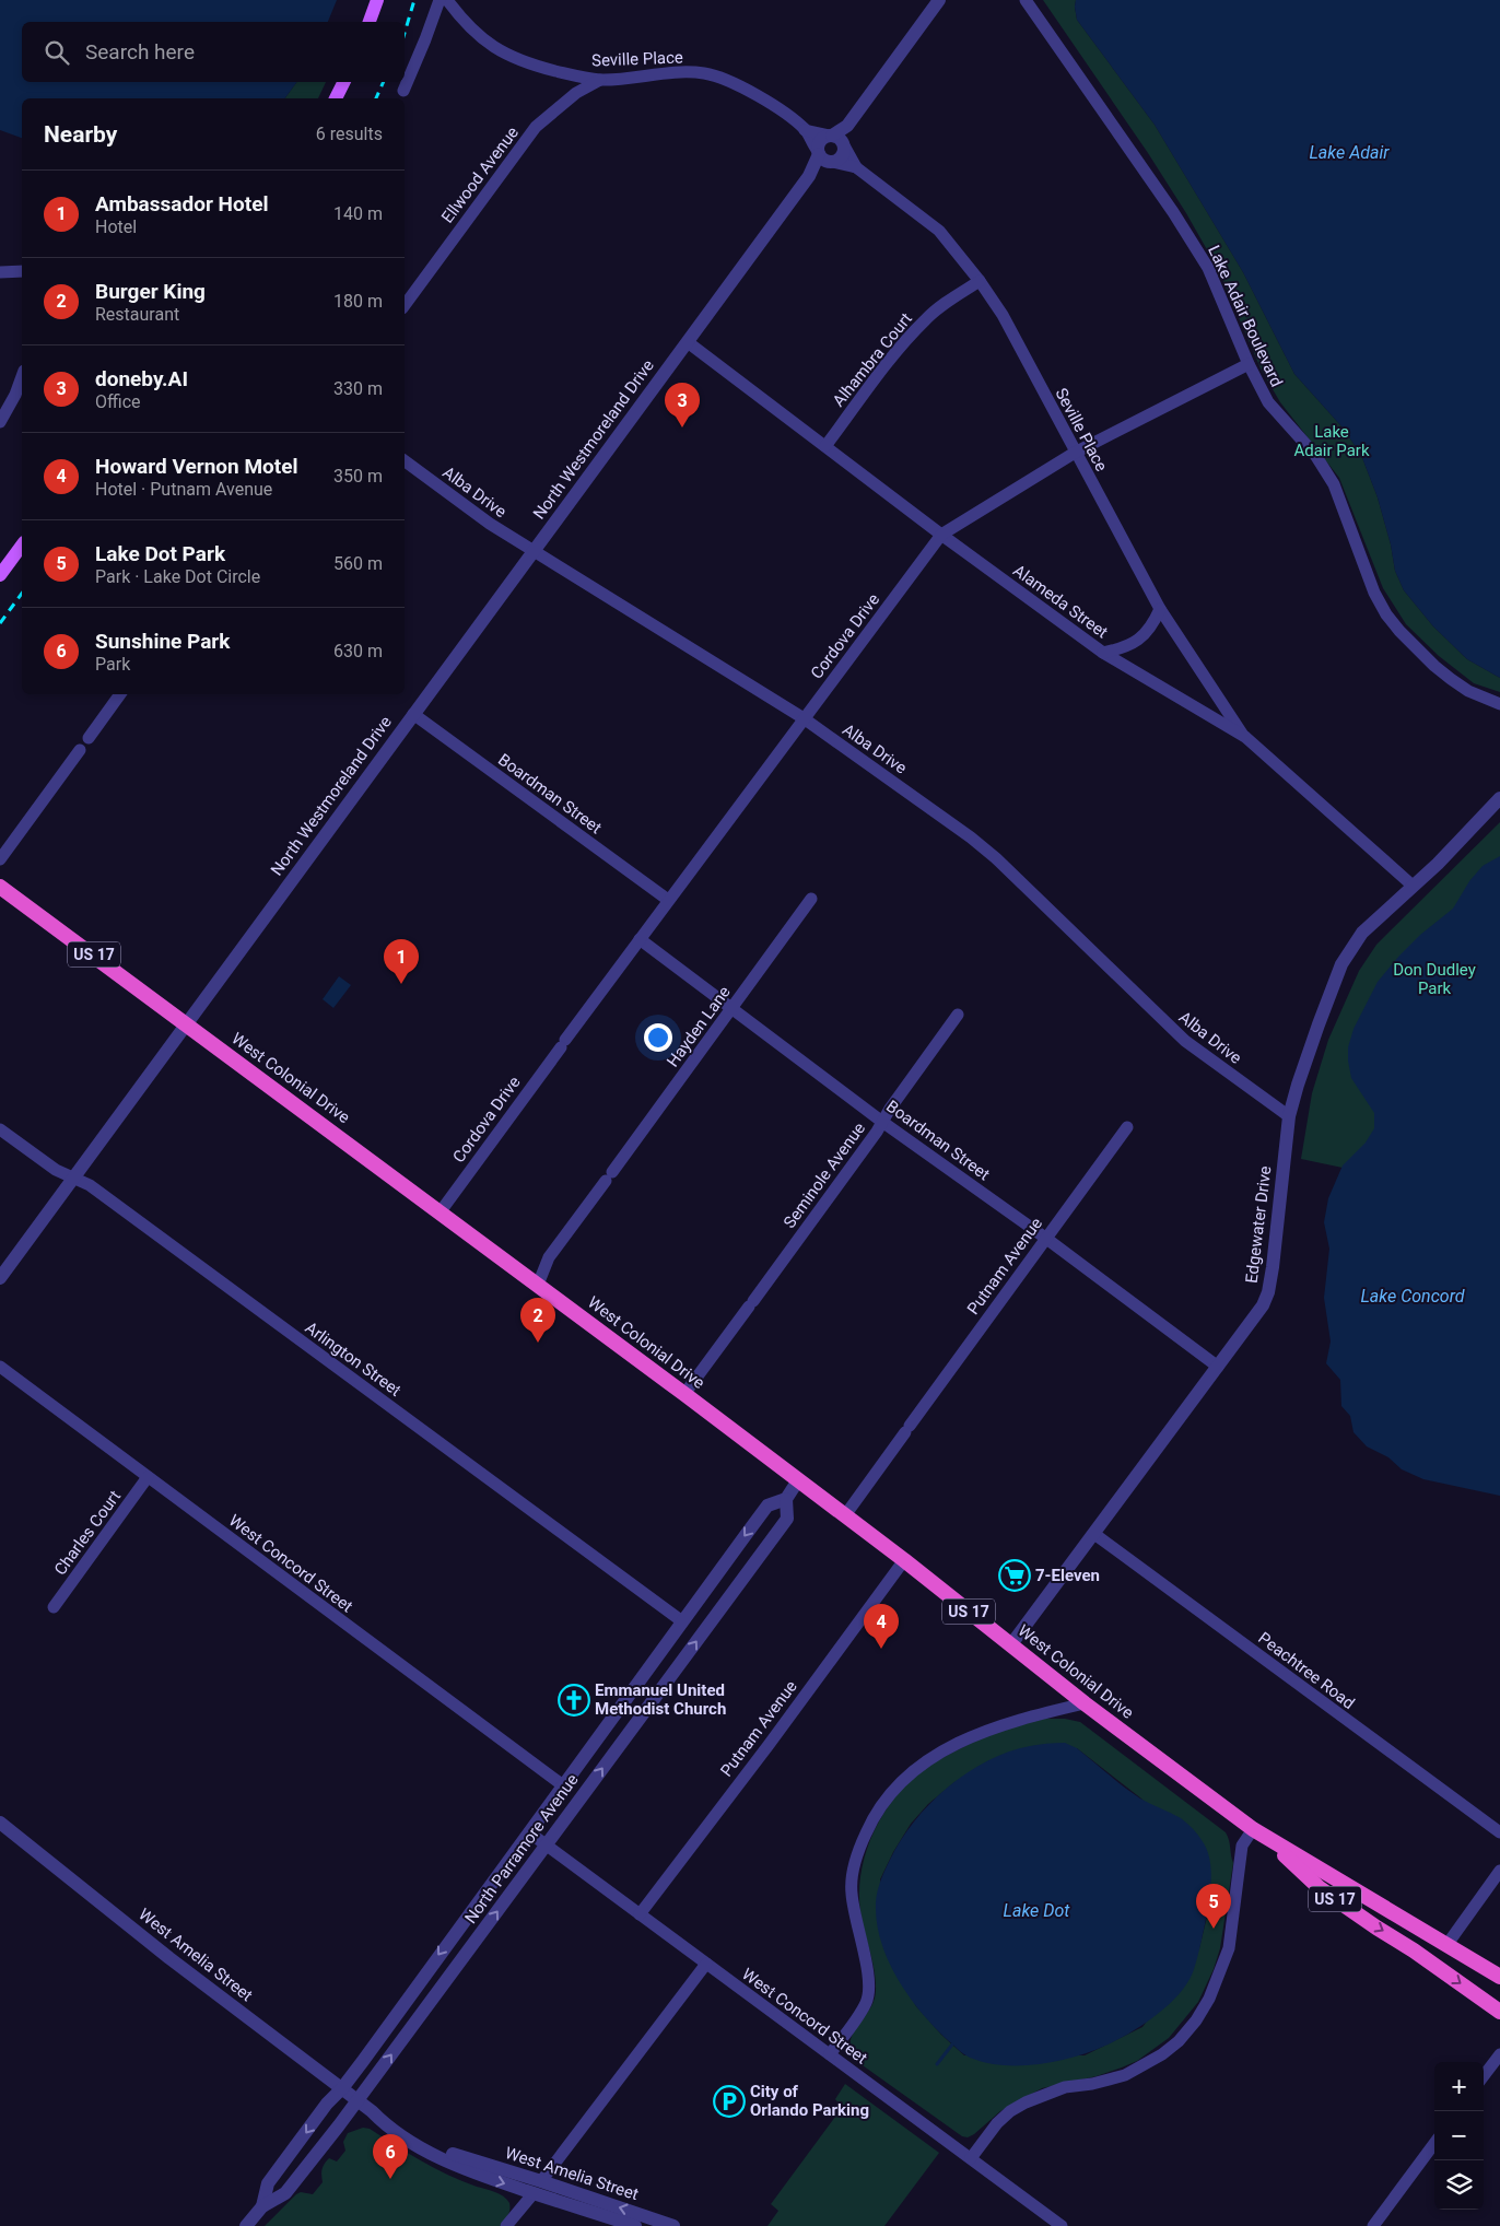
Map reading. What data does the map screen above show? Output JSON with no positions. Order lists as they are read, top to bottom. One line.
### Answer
{"streets":{"highway":["US 17","West Colonial Drive"],"street":["Seville Place","Ellwood Avenue","Lake Adair Boulevard","Alhambra Court","North Westmoreland Drive","Alba Drive","Alameda Street","Cordova Drive","Boardman Street","Hayden Lane","Seminole Avenue","Edgewater Drive","Putnam Avenue","Arlington Street","Charles Court","West Concord Street","Peachtree Road","North Parramore Avenue","West Amelia Street"]},"crossings":[["Seville Place","Ellwood Avenue"],["Seville Place","Alhambra Court"],["Seville Place","North Westmoreland Drive"],["Seville Place","Alameda Street"],["Seville Place","Cordova Drive"],["Lake Adair Boulevard","Cordova Drive"],["Alhambra Court","Alameda Street"],["North Westmoreland Drive","Alba Drive"],["North Westmoreland Drive","Alameda Street"],["North Westmoreland Drive","Boardman Street"],["North Westmoreland Drive","West Colonial Drive"],["North Westmoreland Drive","Arlington Street"],["Alba Drive","Cordova Drive"],["Alba Drive","Edgewater Drive"],["Alameda Street","Cordova Drive"],["Alameda Street","Edgewater Drive"],["Cordova Drive","Boardman Street"],["Cordova Drive","West Colonial Drive"],["Boardman Street","Hayden Lane"],["Boardman Street","Seminole Avenue"],["Boardman Street","Edgewater Drive"],["Boardman Street","Putnam Avenue"],["Hayden Lane","West Colonial Drive"],["West Colonial Drive","Seminole Avenue"],["West Colonial Drive","Edgewater Drive"],["West Colonial Drive","Putnam Avenue"],["West Colonial Drive","North Parramore Avenue"],["Edgewater Drive","Peachtree Road"],["Putnam Avenue","West Concord Street"],["Arlington Street","North Parramore Avenue"],["Charles Court","West Concord Street"],["West Concord Street","North Parramore Avenue"],["North Parramore Avenue","West Amelia Street"]],"water":["Lake Adair","Lake Concord","Lake Dot"],"parks":["Lake Adair Park","Don Dudley Park"],"places":{"supermarket":["7-Eleven"],"church":["Emmanuel United Methodist Church"],"parking":["City of Orlando Parking"]},"page":{"search":"Search here","heading":["Nearby","6 results"],"list":[{"mark":"1","name":"Ambassador Hotel","note":"Hotel","value":"140 m"},{"mark":"2","name":"Burger King","note":"Restaurant","value":"180 m"},{"mark":"3","name":"doneby.AI","note":"Office","value":"330 m"},{"mark":"4","name":"Howard Vernon Motel","note":"Hotel · Putnam Avenue","value":"350 m"},{"mark":"5","name":"Lake Dot Park","note":"Park · Lake Dot Circle","value":"560 m"},{"mark":"6","name":"Sunshine Park","note":"Park","value":"630 m"}],"pins":["3","1","2","4","5","6"],"map_buttons":["+","−"]}}
